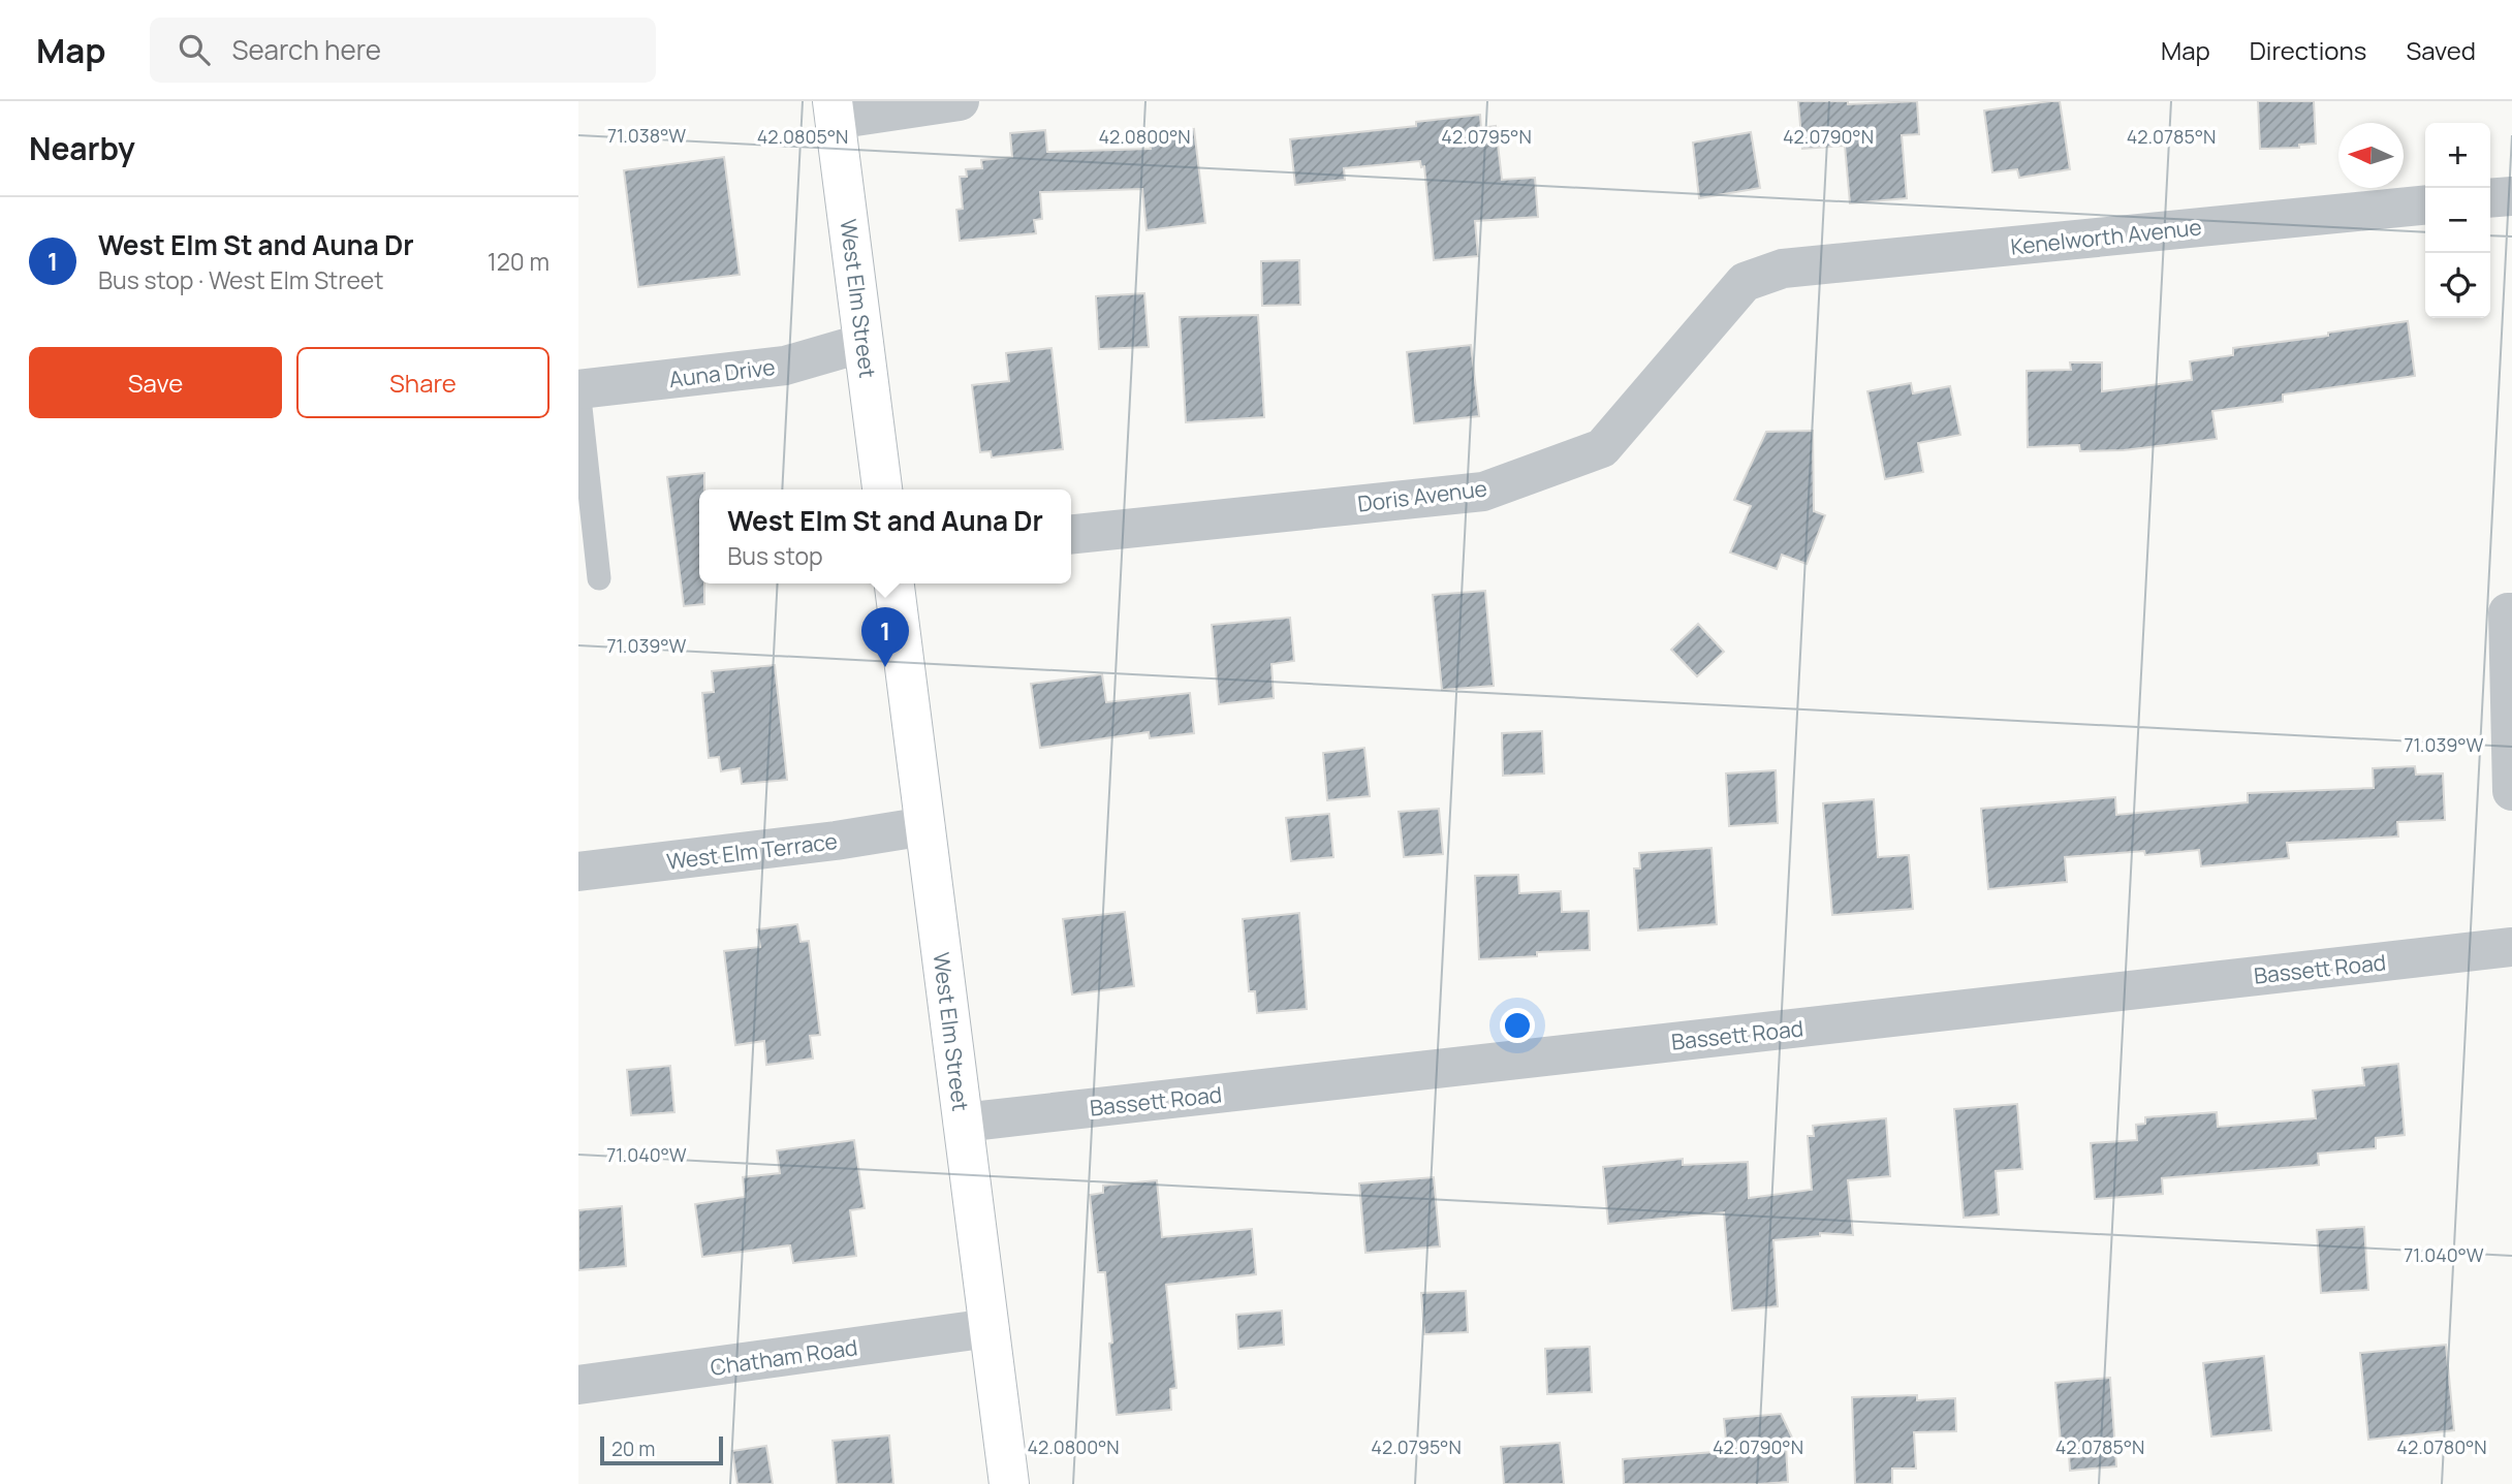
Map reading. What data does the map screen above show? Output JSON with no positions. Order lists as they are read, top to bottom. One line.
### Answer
{"streets":{"street":["Kenelworth Avenue","West Elm Street","Auna Drive","Doris Avenue","West Elm Terrace","Bassett Road","Chatham Road"]},"crossings":[["Kenelworth Avenue","Doris Avenue"],["West Elm Street","Auna Drive"],["West Elm Street","West Elm Terrace"],["West Elm Street","Bassett Road"],["West Elm Street","Chatham Road"]],"scale_bar":"20 m","north":"left","page":{"header":"Map","search":"Search here","nav":["Map","Directions","Saved"],"heading":"Nearby","map_buttons":["+","−"],"list":[{"mark":"1","name":"West Elm St and Auna Dr","note":"Bus stop · West Elm Street","value":"120 m"}],"buttons":["Save","Share"],"popup":["West Elm St and Auna Dr","Bus stop"],"pins":"1","scale":"20 m"},"coordinates":["71.038°W","42.0805°N","42.0800°N","42.0795°N","42.0790°N","42.0785°N","71.039°W","71.040°W","42.0780°N"]}
